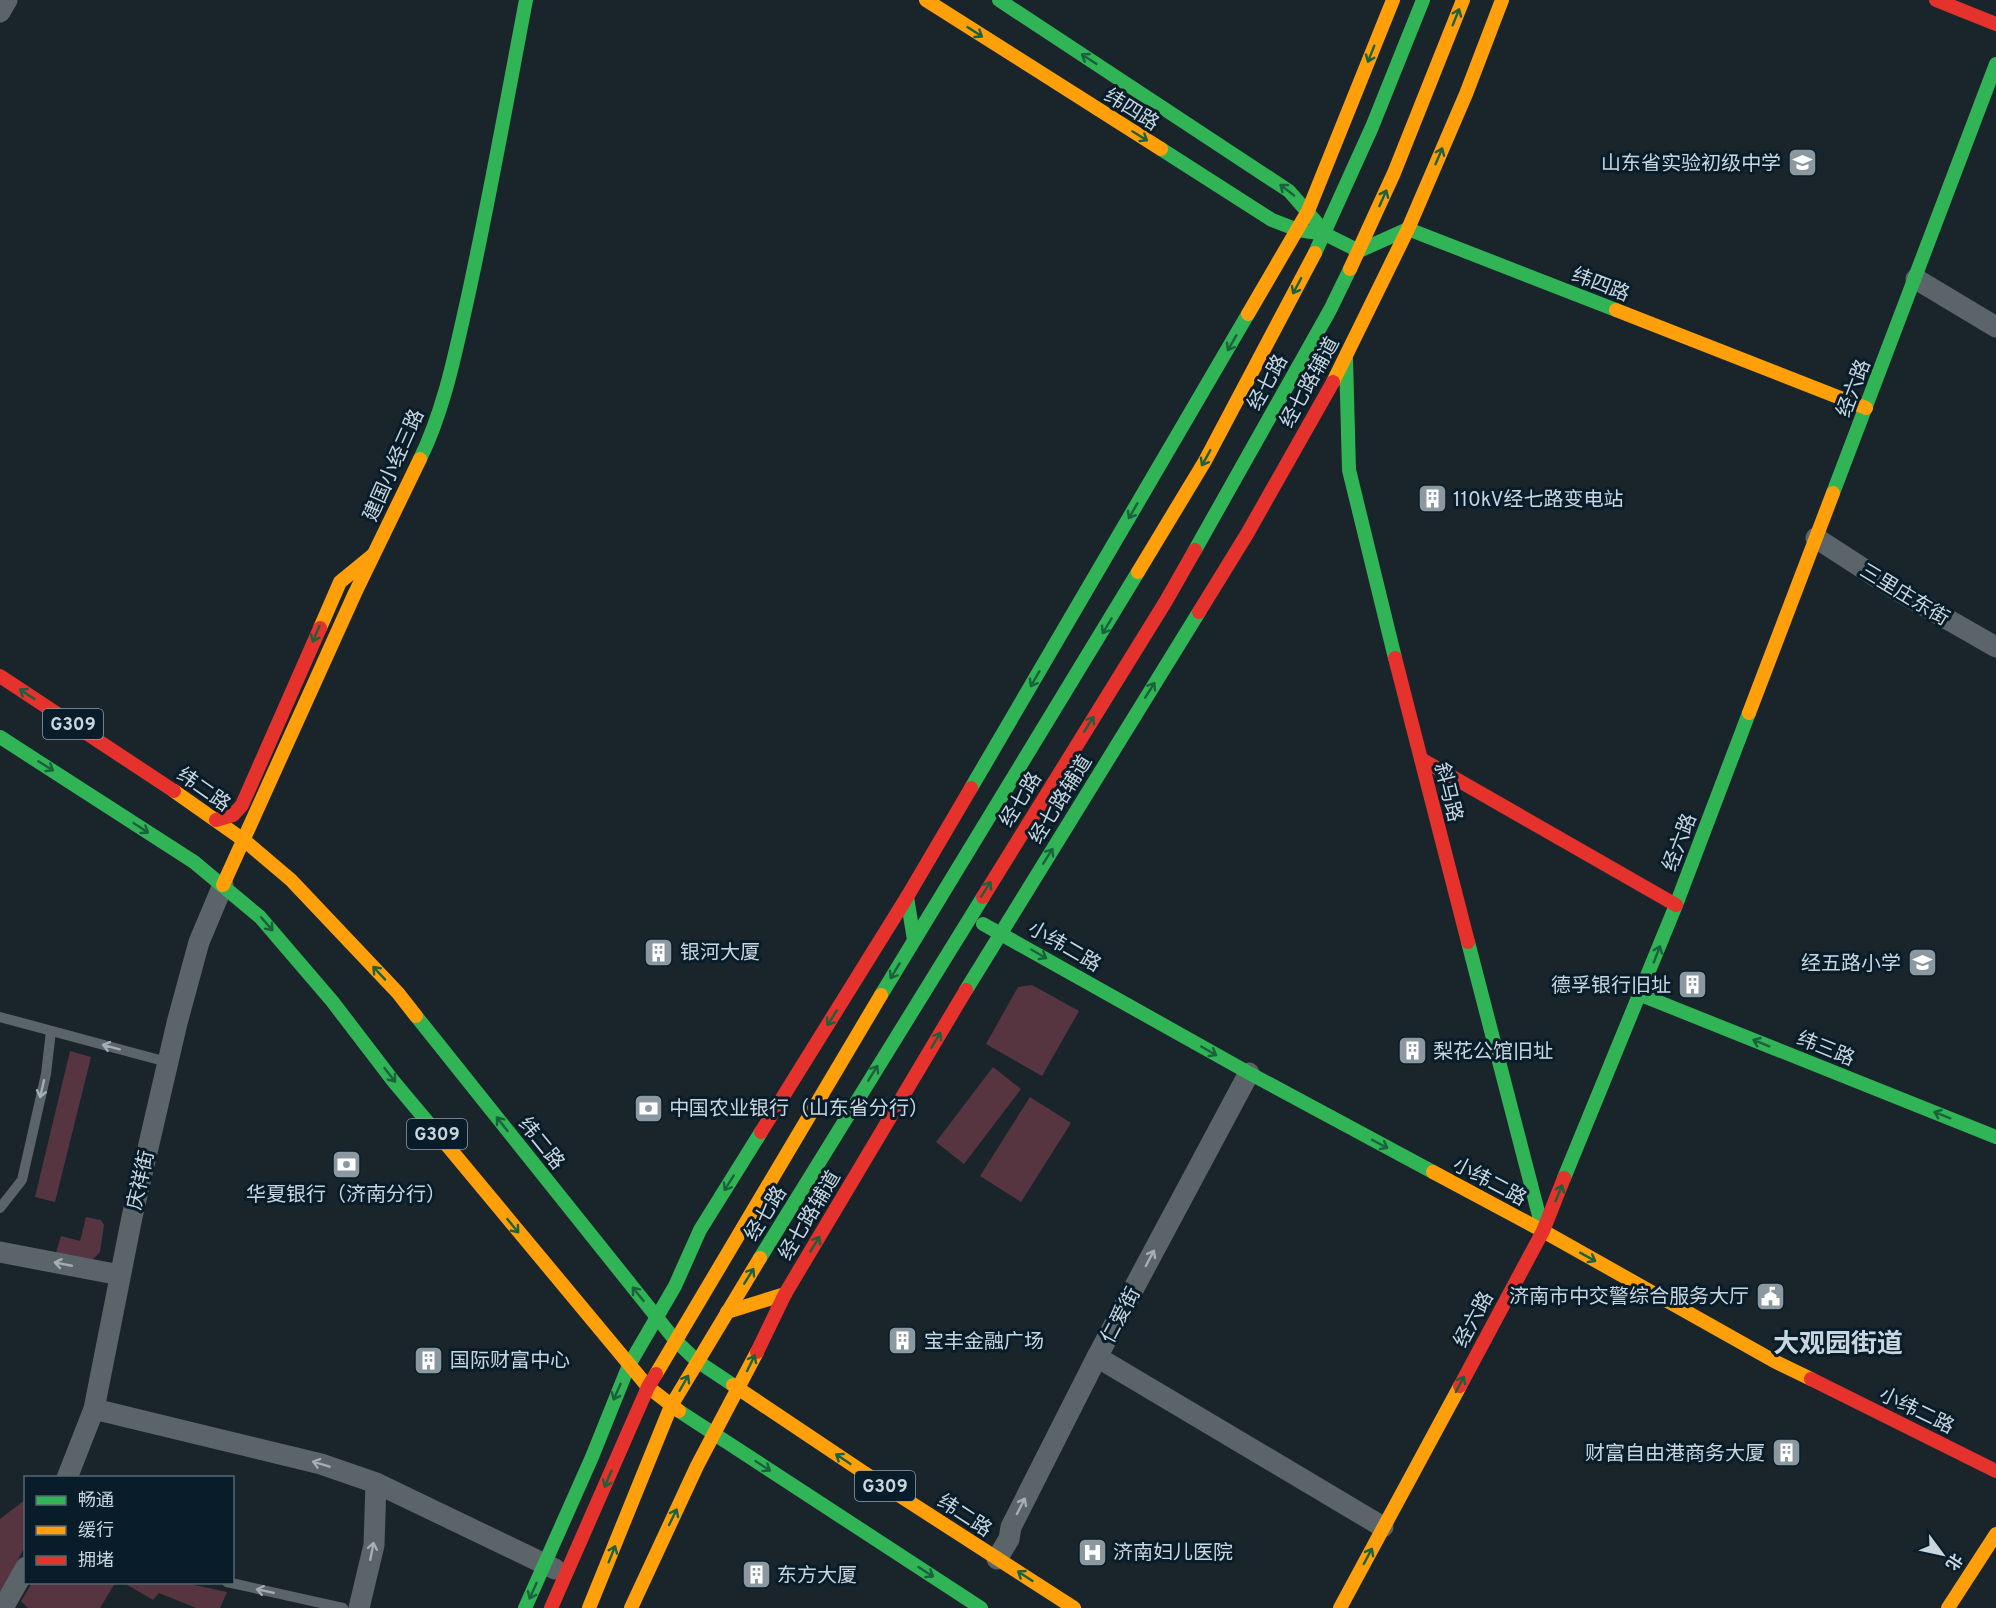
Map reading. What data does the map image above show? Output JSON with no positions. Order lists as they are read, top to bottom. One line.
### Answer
{"streets":{"main road":["纬四路","经七路","经七路辅道","经六路","建国小经三路","G309","纬二路","斜马路","小纬二路","纬三路"],"street":["三里庄东街","庆祥街","仁爱街"]},"crossings":[["纬四路","经七路"],["纬四路","经七路辅道"],["纬四路","经六路"],["经七路","G309"],["经七路","纬二路"],["经七路","小纬二路"],["经七路辅道","G309"],["经七路辅道","纬二路"],["经七路辅道","斜马路"],["经七路辅道","小纬二路"],["经六路","三里庄东街"],["经六路","斜马路"],["经六路","小纬二路"],["经六路","纬三路"],["建国小经三路","G309"],["建国小经三路","纬二路"],["建国小经三路","庆祥街"],["G309","庆祥街"],["纬二路","仁爱街"],["斜马路","小纬二路"],["小纬二路","仁爱街"]],"one_way":["经六路","小纬二路","纬三路","仁爱街"],"districts":["大观园街道"],"places":{"school or university":["山东省实验初级中学","经五路小学"],"building":["110kV经七路变电站","银河大厦","德孚银行旧址","梨花公馆旧址","宝丰金融广场","国际财富中心","财富自由港商务大厦","东方大厦"],"bank":["中国农业银行（山东省分行）","华夏银行（济南分行）"],"public building":["济南市中交警综合服务大厅"],"hospital":["济南妇儿医院"]},"legend":["畅通","缓行","拥堵"],"north":"bottom right"}
